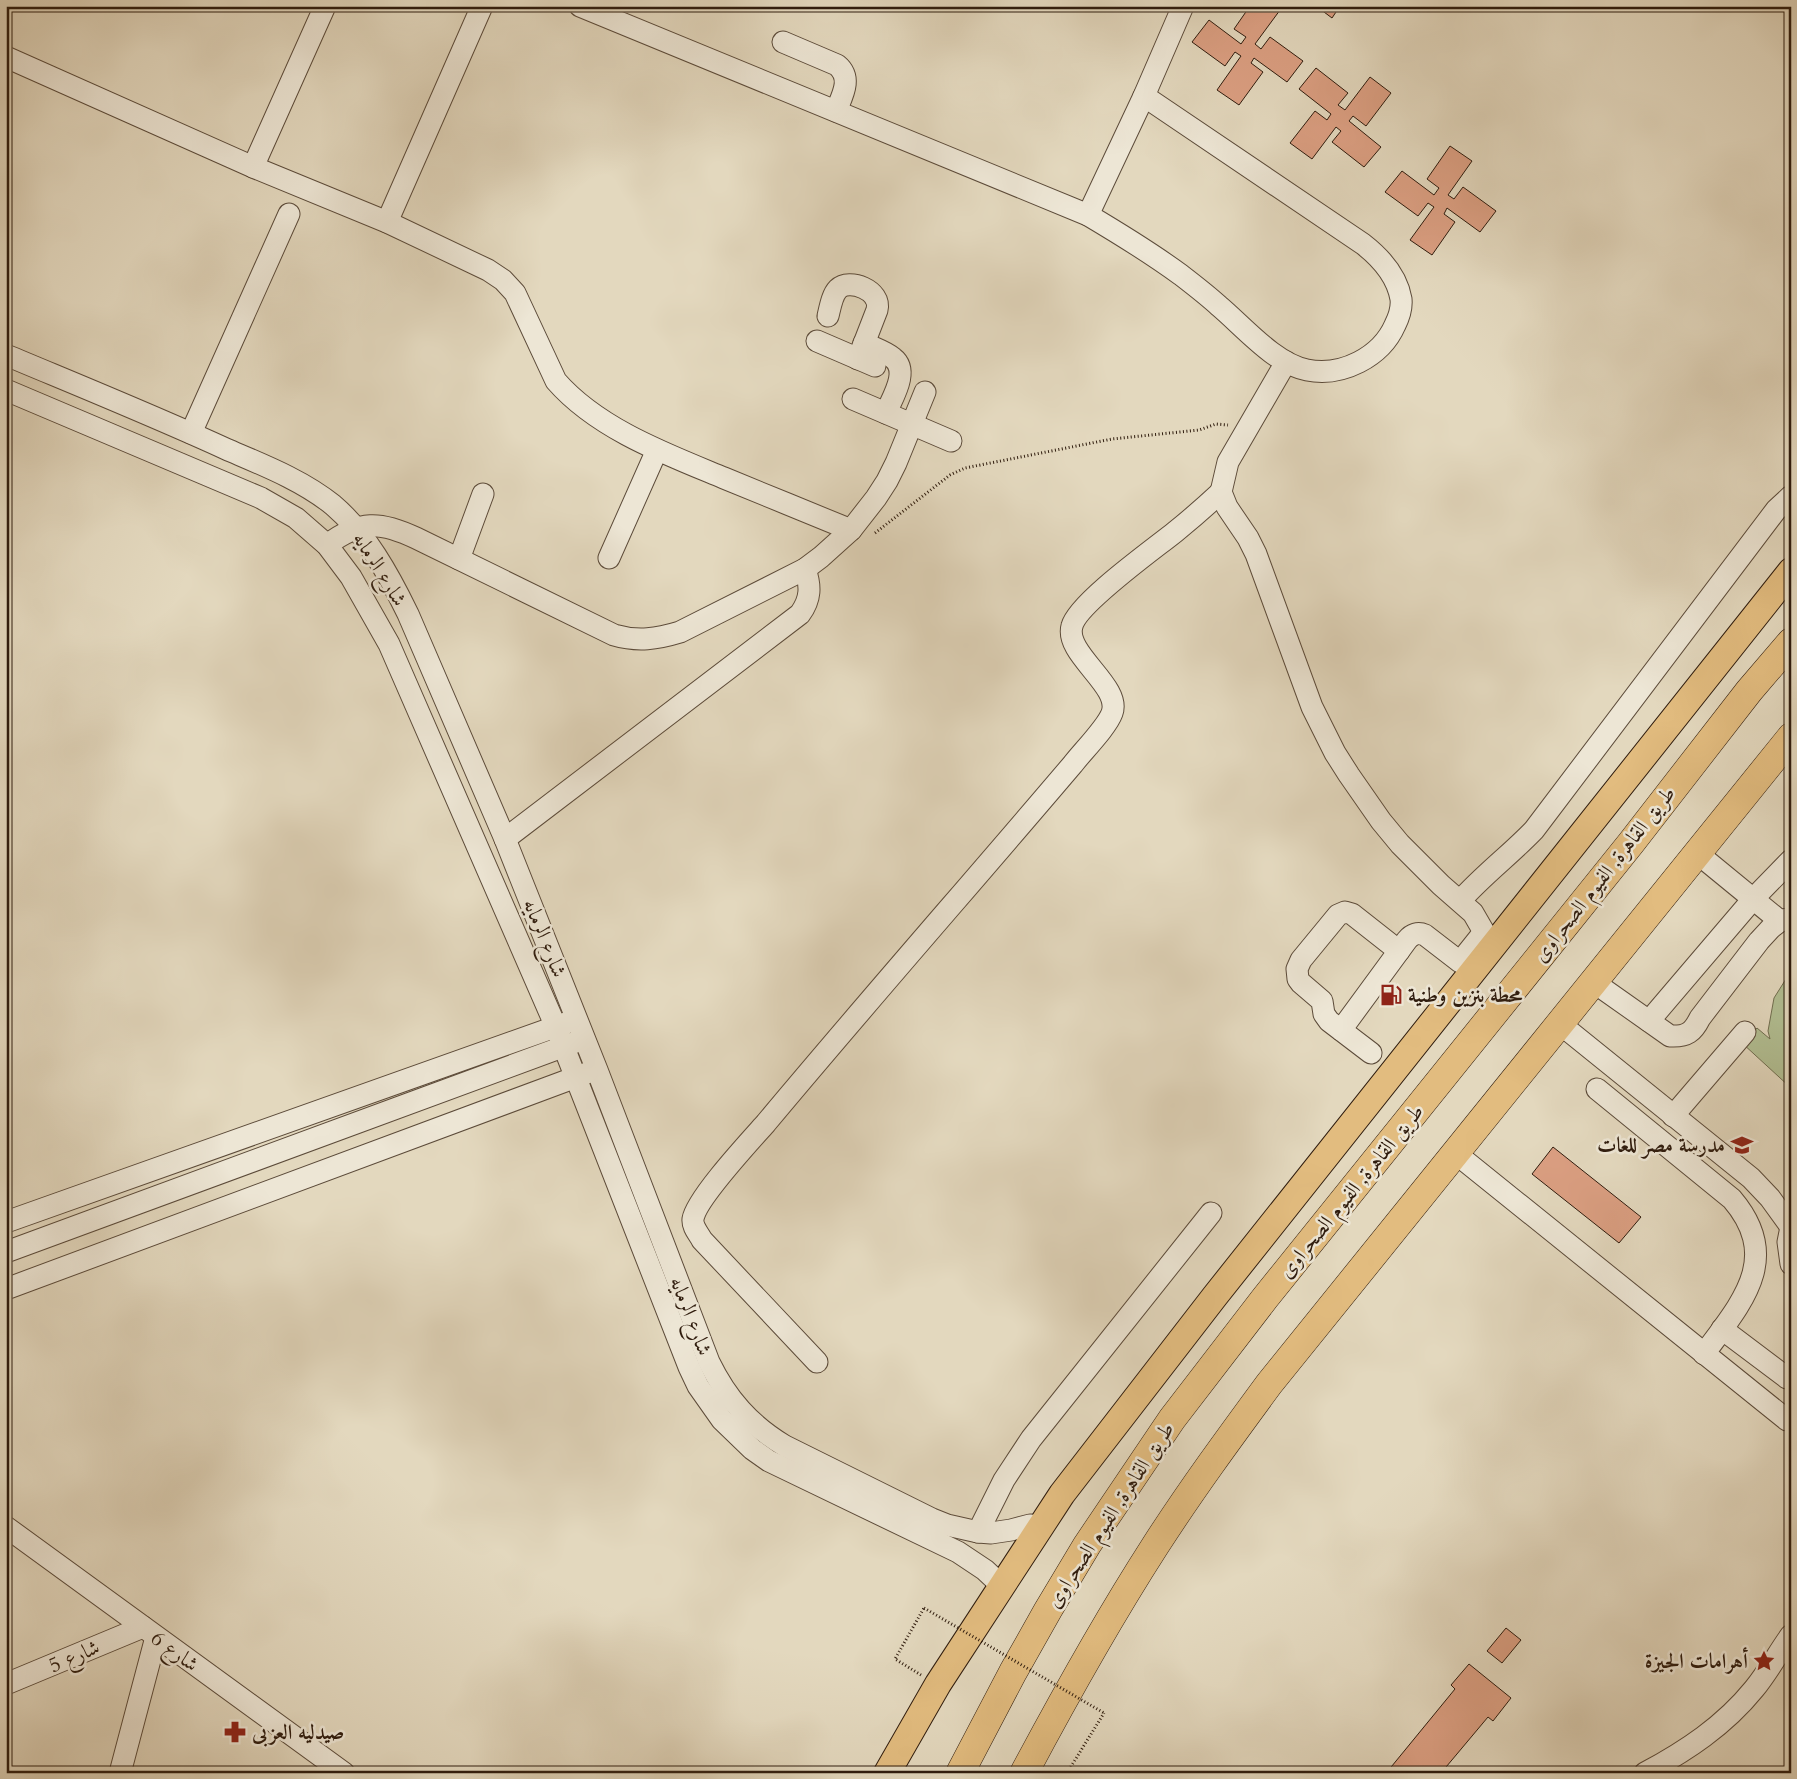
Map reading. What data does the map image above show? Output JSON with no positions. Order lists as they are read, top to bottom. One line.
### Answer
{"streets":{"highway":["طريق القاهرة, الفيوم الصحراوى"],"street":["شارع الرمايه","شارع 6","شارع 5"]},"crossings":[["شارع 6","شارع 5"]],"places":{"fuel station":["محطة بنزين وطنية"],"school or university":["مدرسة مصر للغات"],"place":["أهرامات الجيزة"],"pharmacy":["صيدليه العزبى"]}}
